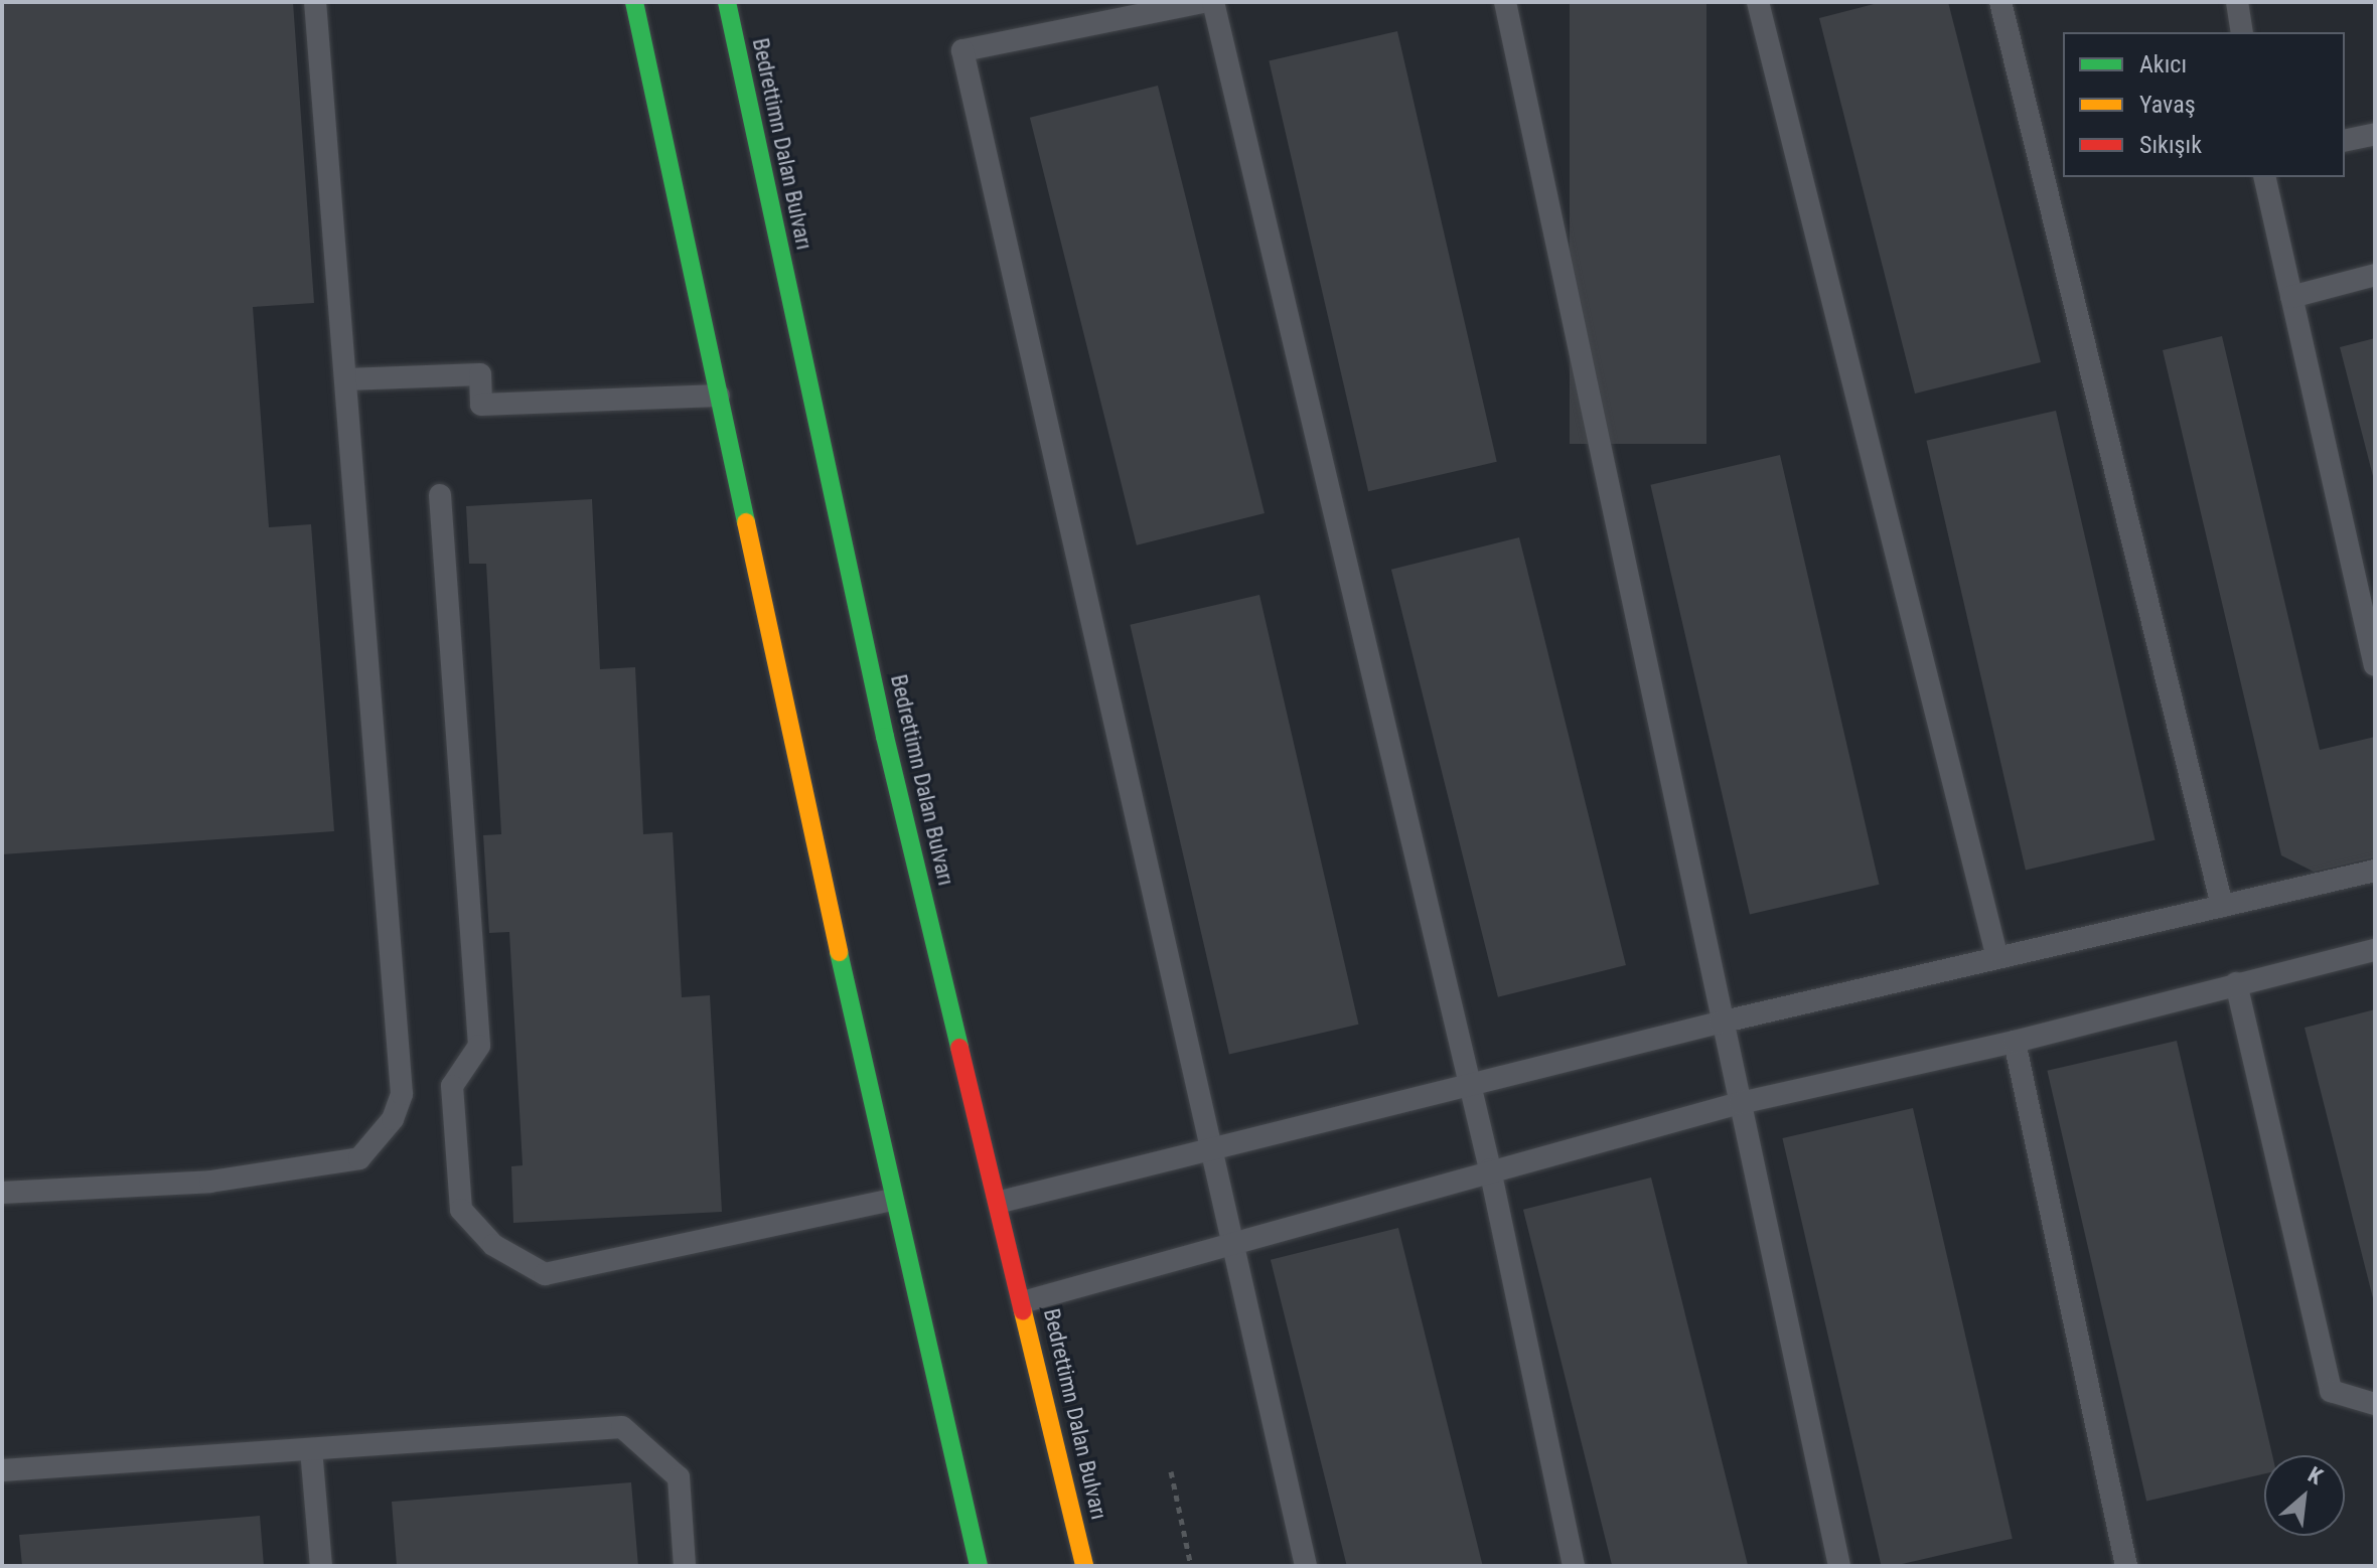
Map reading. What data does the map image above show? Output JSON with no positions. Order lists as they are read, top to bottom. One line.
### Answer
{"streets":{"main road":["Bedrettimn Dalan Bulvarı"]},"legend":["Akıcı","Yavaş","Sıkışık"],"north":"top right"}
